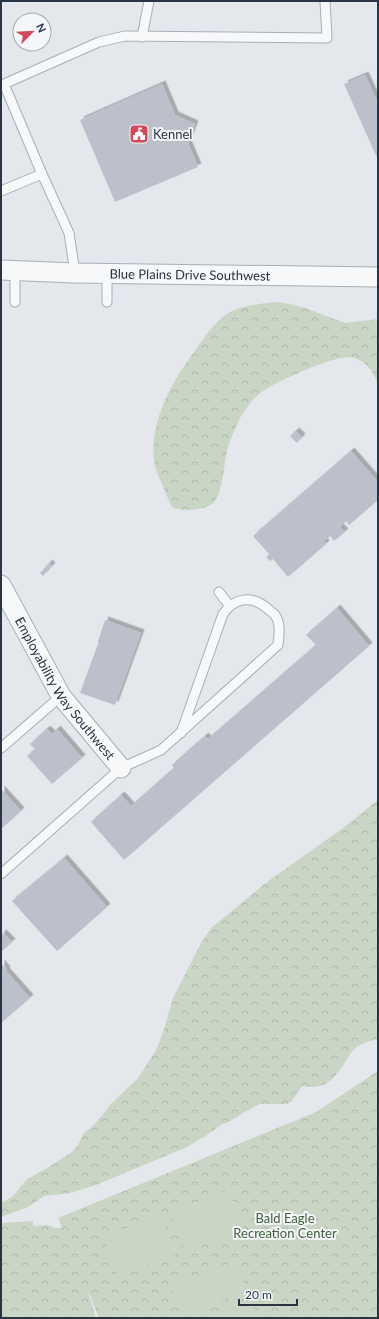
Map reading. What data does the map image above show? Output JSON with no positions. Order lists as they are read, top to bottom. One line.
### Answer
{"streets":{"street":["Blue Plains Drive Southwest","Employability Way Southwest"]},"parks":["Bald Eagle Recreation Center"],"places":{"public building":["Kennel"]},"scale_bar":"20 m","north":"top right"}
